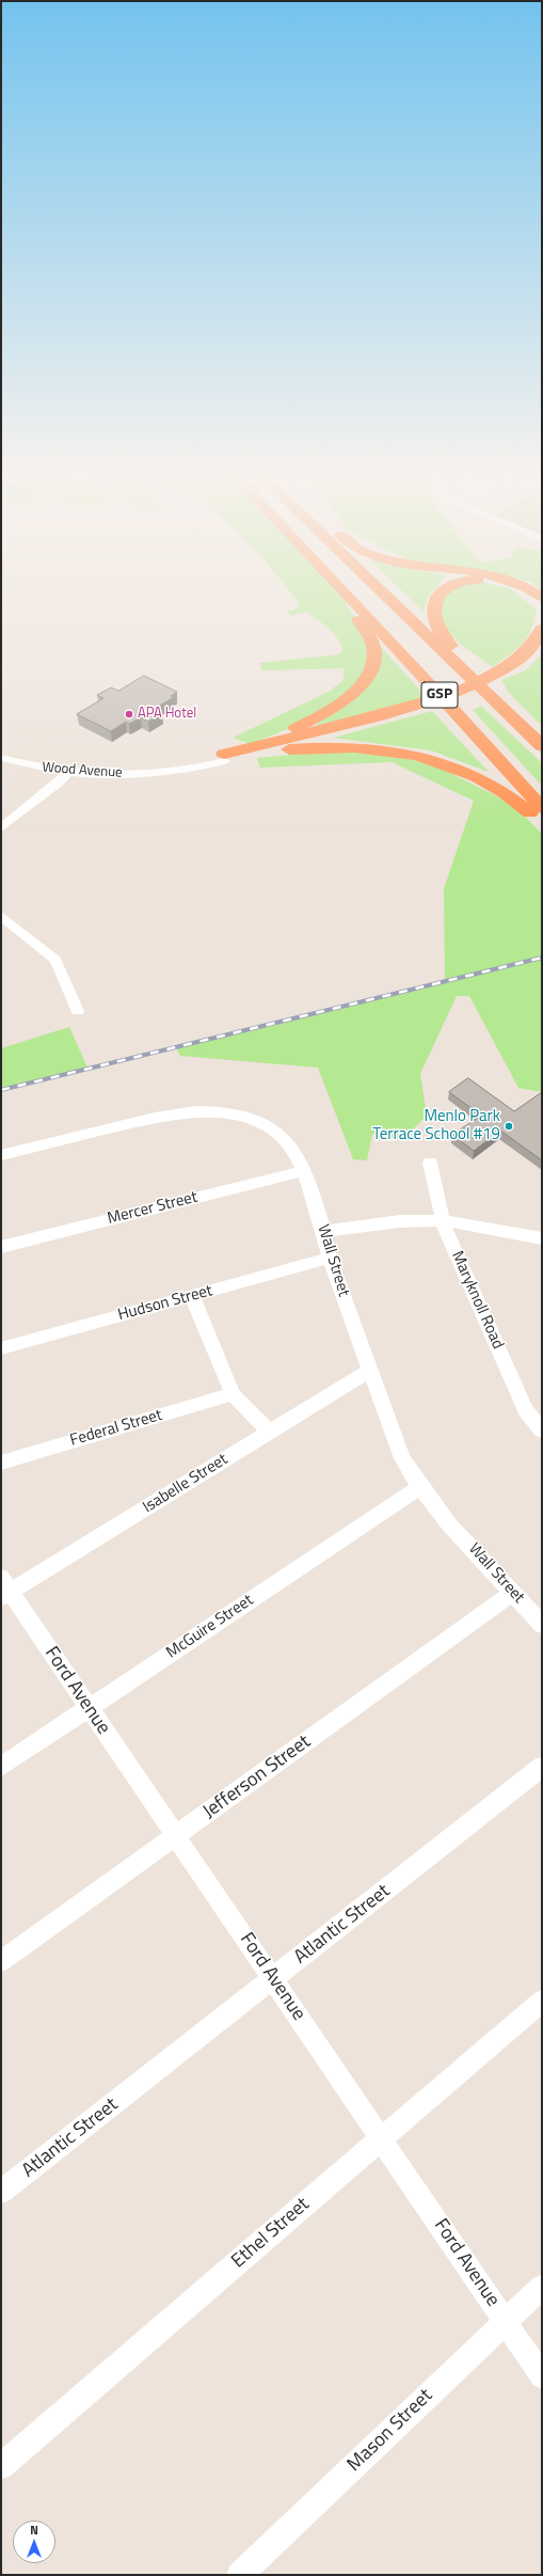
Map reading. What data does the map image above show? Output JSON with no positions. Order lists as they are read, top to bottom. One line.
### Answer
{"streets":{"highway":["GSP"],"street":["Wood Avenue","Mercer Street","Wall Street","Maryknoll Road","Hudson Street","Federal Street","Isabelle Street","McGuire Street","Ford Avenue","Jefferson Street","Atlantic Street","Ethel Street","Mason Street"]},"crossings":[["Mercer Street","Wall Street"],["Wall Street","Hudson Street"],["Wall Street","Isabelle Street"],["Wall Street","McGuire Street"],["Wall Street","Jefferson Street"],["Isabelle Street","Ford Avenue"],["McGuire Street","Ford Avenue"],["Ford Avenue","Jefferson Street"],["Ford Avenue","Atlantic Street"],["Ford Avenue","Ethel Street"],["Ford Avenue","Mason Street"]],"places":["APA Hotel","Menlo Park Terrace School #19"],"north":"top"}
